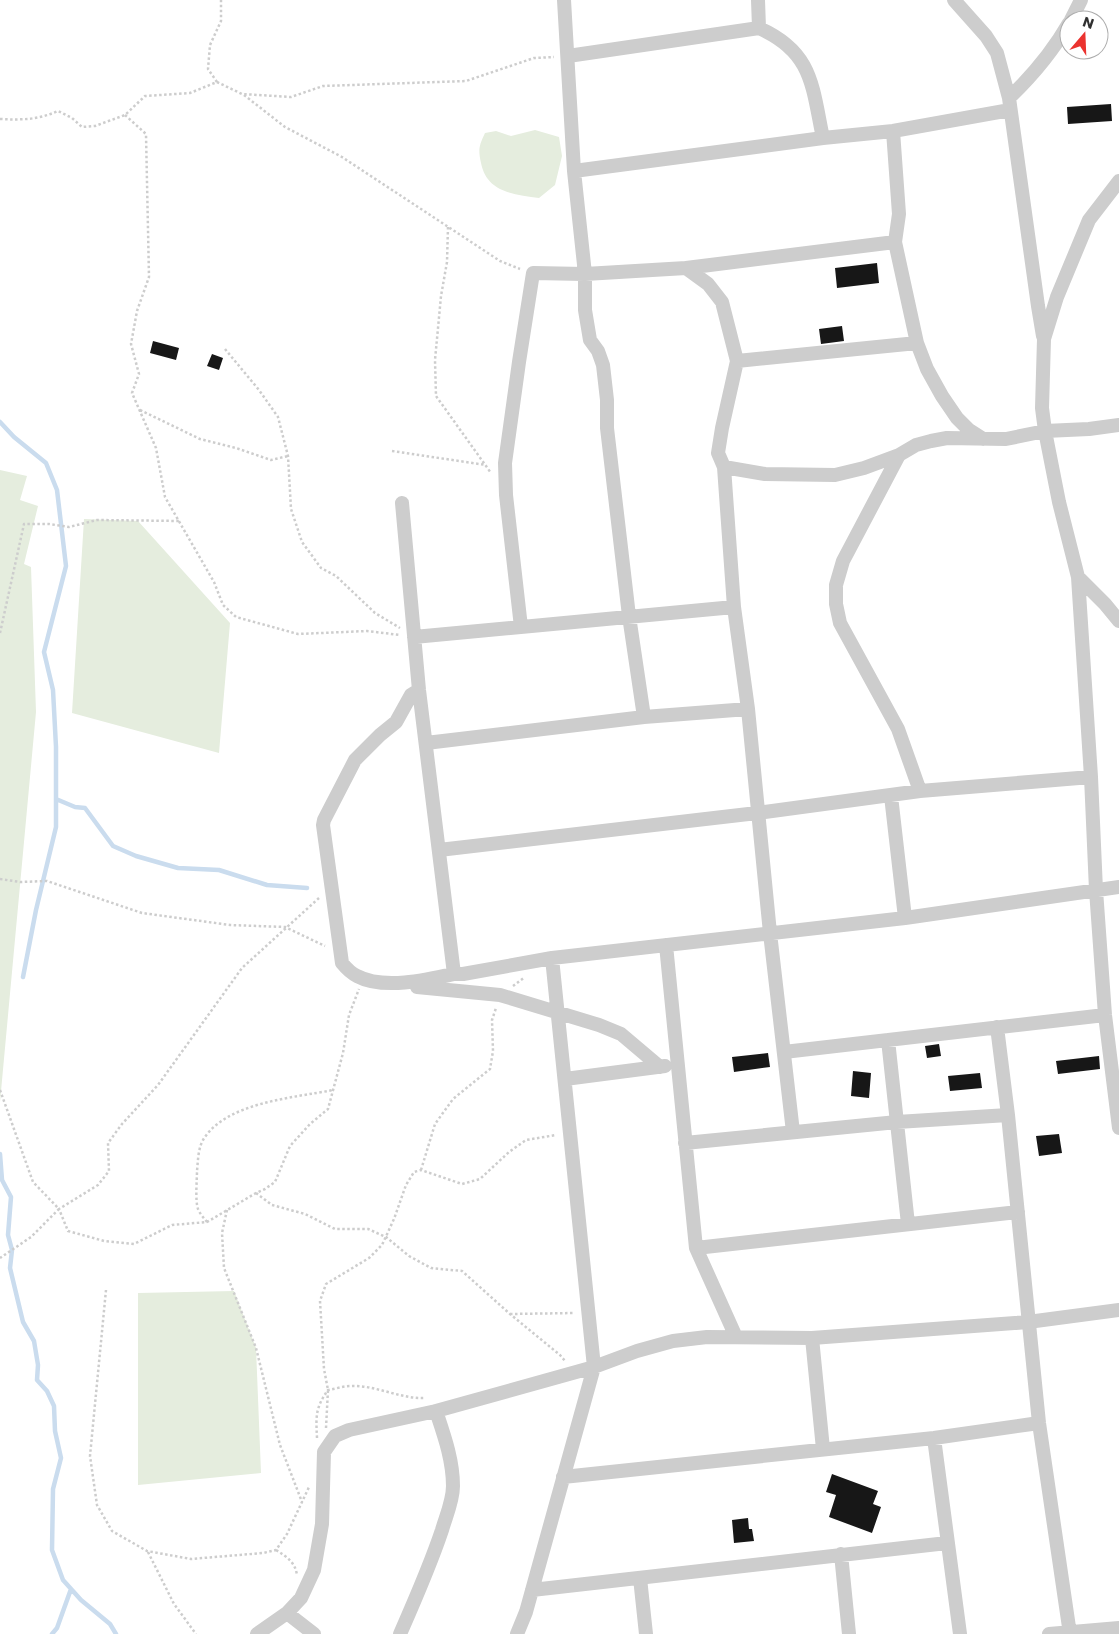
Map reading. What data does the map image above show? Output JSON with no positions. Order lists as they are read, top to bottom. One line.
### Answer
{"north":"top"}
